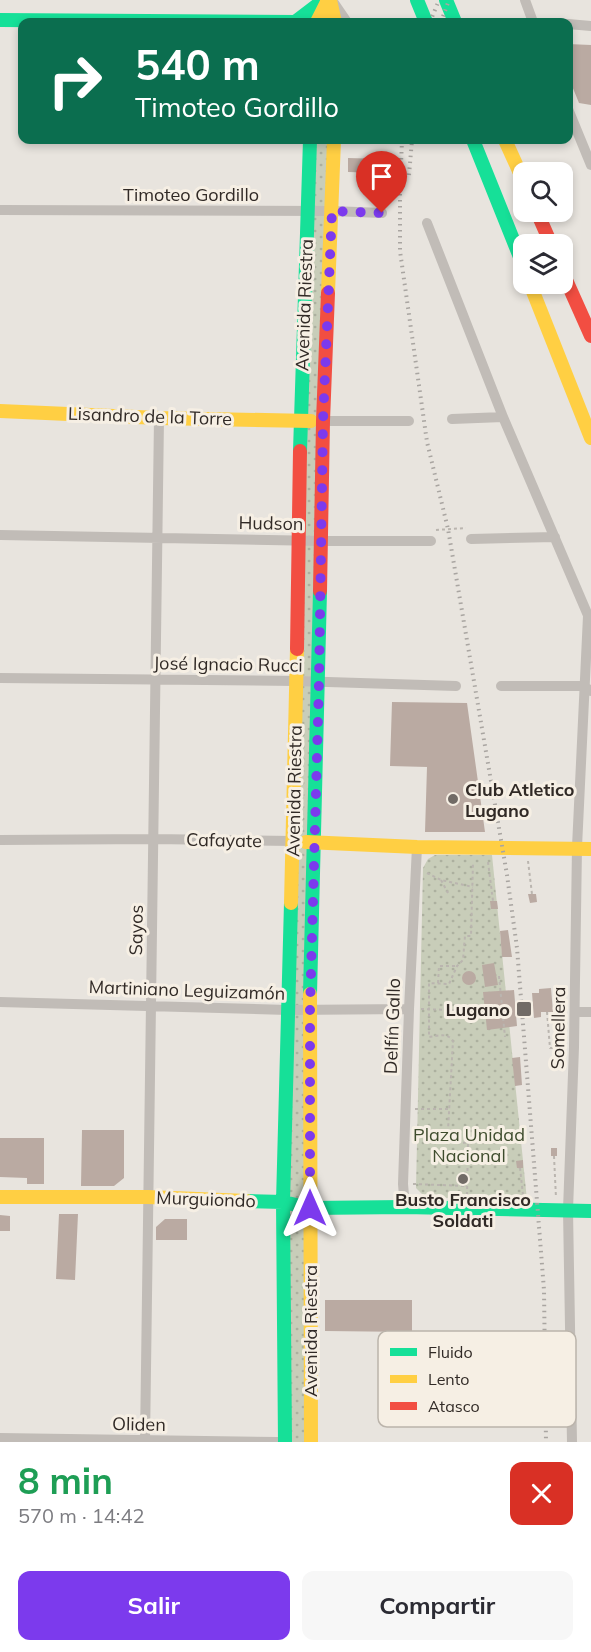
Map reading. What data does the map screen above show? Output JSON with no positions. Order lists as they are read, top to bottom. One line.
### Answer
{"streets":{"main road":["Avenida Riestra","Lisandro de la Torre","Cafayate","Murguiondo"],"street":["Timoteo Gordillo","Hudson","José Ignacio Rucci","Sayos","Martiniano Leguizamón","Delfín Gallo","Somellera","Oliden"]},"crossings":[["Timoteo Gordillo","Avenida Riestra"],["Avenida Riestra","Lisandro de la Torre"],["Avenida Riestra","Hudson"],["Avenida Riestra","José Ignacio Rucci"],["Avenida Riestra","Cafayate"],["Avenida Riestra","Martiniano Leguizamón"],["Avenida Riestra","Murguiondo"],["Lisandro de la Torre","Sayos"],["Hudson","Sayos"],["José Ignacio Rucci","Sayos"],["Cafayate","Sayos"],["Cafayate","Delfín Gallo"],["Cafayate","Somellera"],["Sayos","Martiniano Leguizamón"],["Sayos","Murguiondo"],["Sayos","Oliden"],["Martiniano Leguizamón","Delfín Gallo"],["Delfín Gallo","Murguiondo"],["Somellera","Murguiondo"]],"parks":["Plaza Unidad Nacional"],"places":{"other":["Club Atletico Lugano","Busto Francisco Soldati"],"transit":["Lugano"]},"legend":["Fluido","Lento","Atasco"],"page":{"turn":["540 m","Timoteo Gordillo"],"heading":["8 min","570 m · 14:42"],"buttons":["Salir","Compartir"]}}
